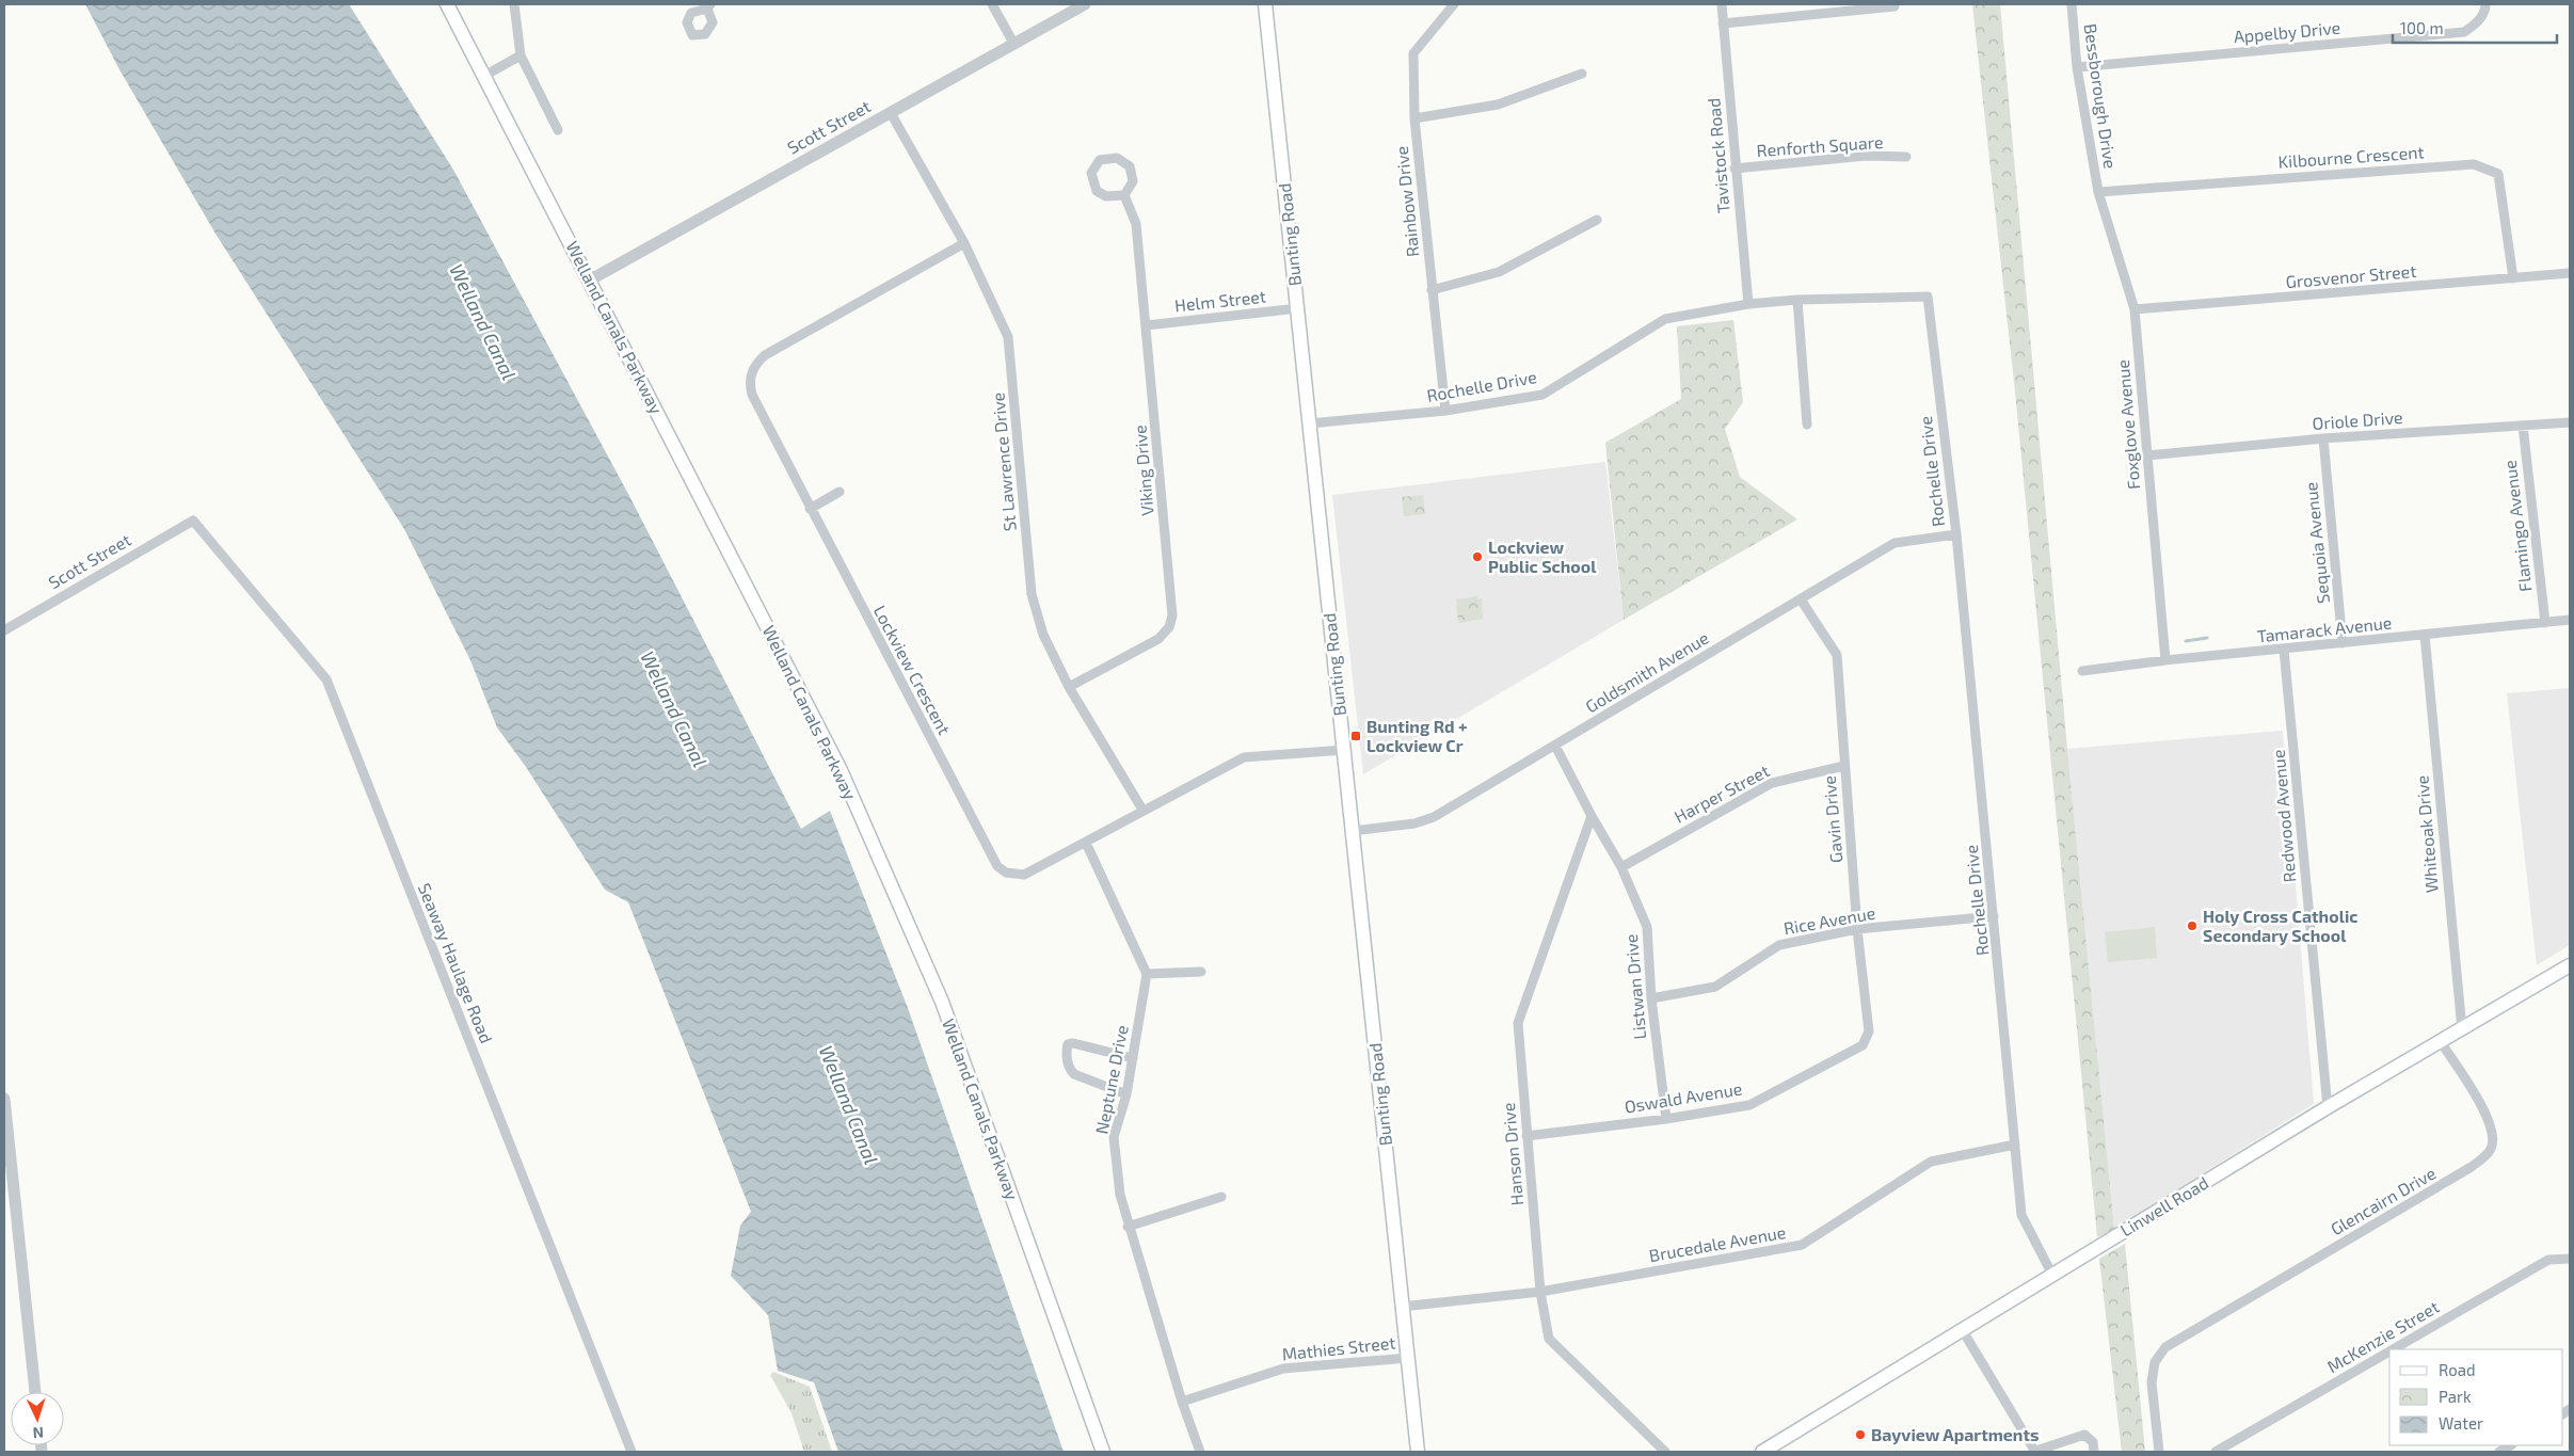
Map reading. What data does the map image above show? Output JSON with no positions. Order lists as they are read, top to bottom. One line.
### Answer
{"streets":{"main road":["Bunting Road","Welland Canals Parkway","Linwell Road"],"street":["Appelby Drive","Bessborough Drive","Scott Street","Renforth Square","Tavistock Road","Kilbourne Crescent","Rainbow Drive","Grosvenor Street","Helm Street","Rochelle Drive","Oriole Drive","Foxglove Avenue","St Lawrence Drive","Viking Drive","Flamingo Avenue","Sequoia Avenue","Tamarack Avenue","Lockview Crescent","Goldsmith Avenue","Harper Street","Redwood Avenue","Gavin Drive","Whiteoak Drive","Rice Avenue","Seaway Haulage Road","Listwan Drive","Neptune Drive","Oswald Avenue","Hanson Drive","Glencairn Drive","Brucedale Avenue","McKenzie Street","Mathies Street"]},"crossings":[["Appelby Drive","Bessborough Drive"],["Bessborough Drive","Kilbourne Crescent"],["Bessborough Drive","Foxglove Avenue"],["Scott Street","Welland Canals Parkway"],["Scott Street","St Lawrence Drive"],["Scott Street","Seaway Haulage Road"],["Renforth Square","Tavistock Road"],["Tavistock Road","Rochelle Drive"],["Kilbourne Crescent","Grosvenor Street"],["Kilbourne Crescent","Foxglove Avenue"],["Rainbow Drive","Rochelle Drive"],["Bunting Road","Helm Street"],["Bunting Road","Rochelle Drive"],["Bunting Road","Lockview Crescent"],["Bunting Road","Goldsmith Avenue"],["Bunting Road","Brucedale Avenue"],["Bunting Road","Mathies Street"],["Grosvenor Street","Foxglove Avenue"],["Helm Street","Viking Drive"],["Rochelle Drive","Goldsmith Avenue"],["Rochelle Drive","Rice Avenue"],["Rochelle Drive","Linwell Road"],["Rochelle Drive","Brucedale Avenue"],["Oriole Drive","Foxglove Avenue"],["Oriole Drive","Flamingo Avenue"],["Oriole Drive","Sequoia Avenue"],["Foxglove Avenue","Tamarack Avenue"],["St Lawrence Drive","Viking Drive"],["St Lawrence Drive","Lockview Crescent"],["Flamingo Avenue","Tamarack Avenue"],["Sequoia Avenue","Tamarack Avenue"],["Tamarack Avenue","Redwood Avenue"],["Tamarack Avenue","Whiteoak Drive"],["Goldsmith Avenue","Gavin Drive"],["Goldsmith Avenue","Listwan Drive"],["Harper Street","Gavin Drive"],["Harper Street","Listwan Drive"],["Redwood Avenue","Linwell Road"],["Gavin Drive","Rice Avenue"],["Gavin Drive","Oswald Avenue"],["Whiteoak Drive","Linwell Road"],["Rice Avenue","Listwan Drive"],["Listwan Drive","Oswald Avenue"],["Listwan Drive","Hanson Drive"],["Neptune Drive","Mathies Street"],["Oswald Avenue","Hanson Drive"],["Hanson Drive","Brucedale Avenue"],["Glencairn Drive","Linwell Road"]],"water":["Welland Canal"],"places":{"other":["Lockview Public School","Holy Cross Catholic Secondary School","Bayview Apartments"],"transit":["Bunting Rd + Lockview Cr"]},"legend":["Road","Park","Water"],"scale_bar":"100 m","north":"bottom"}
